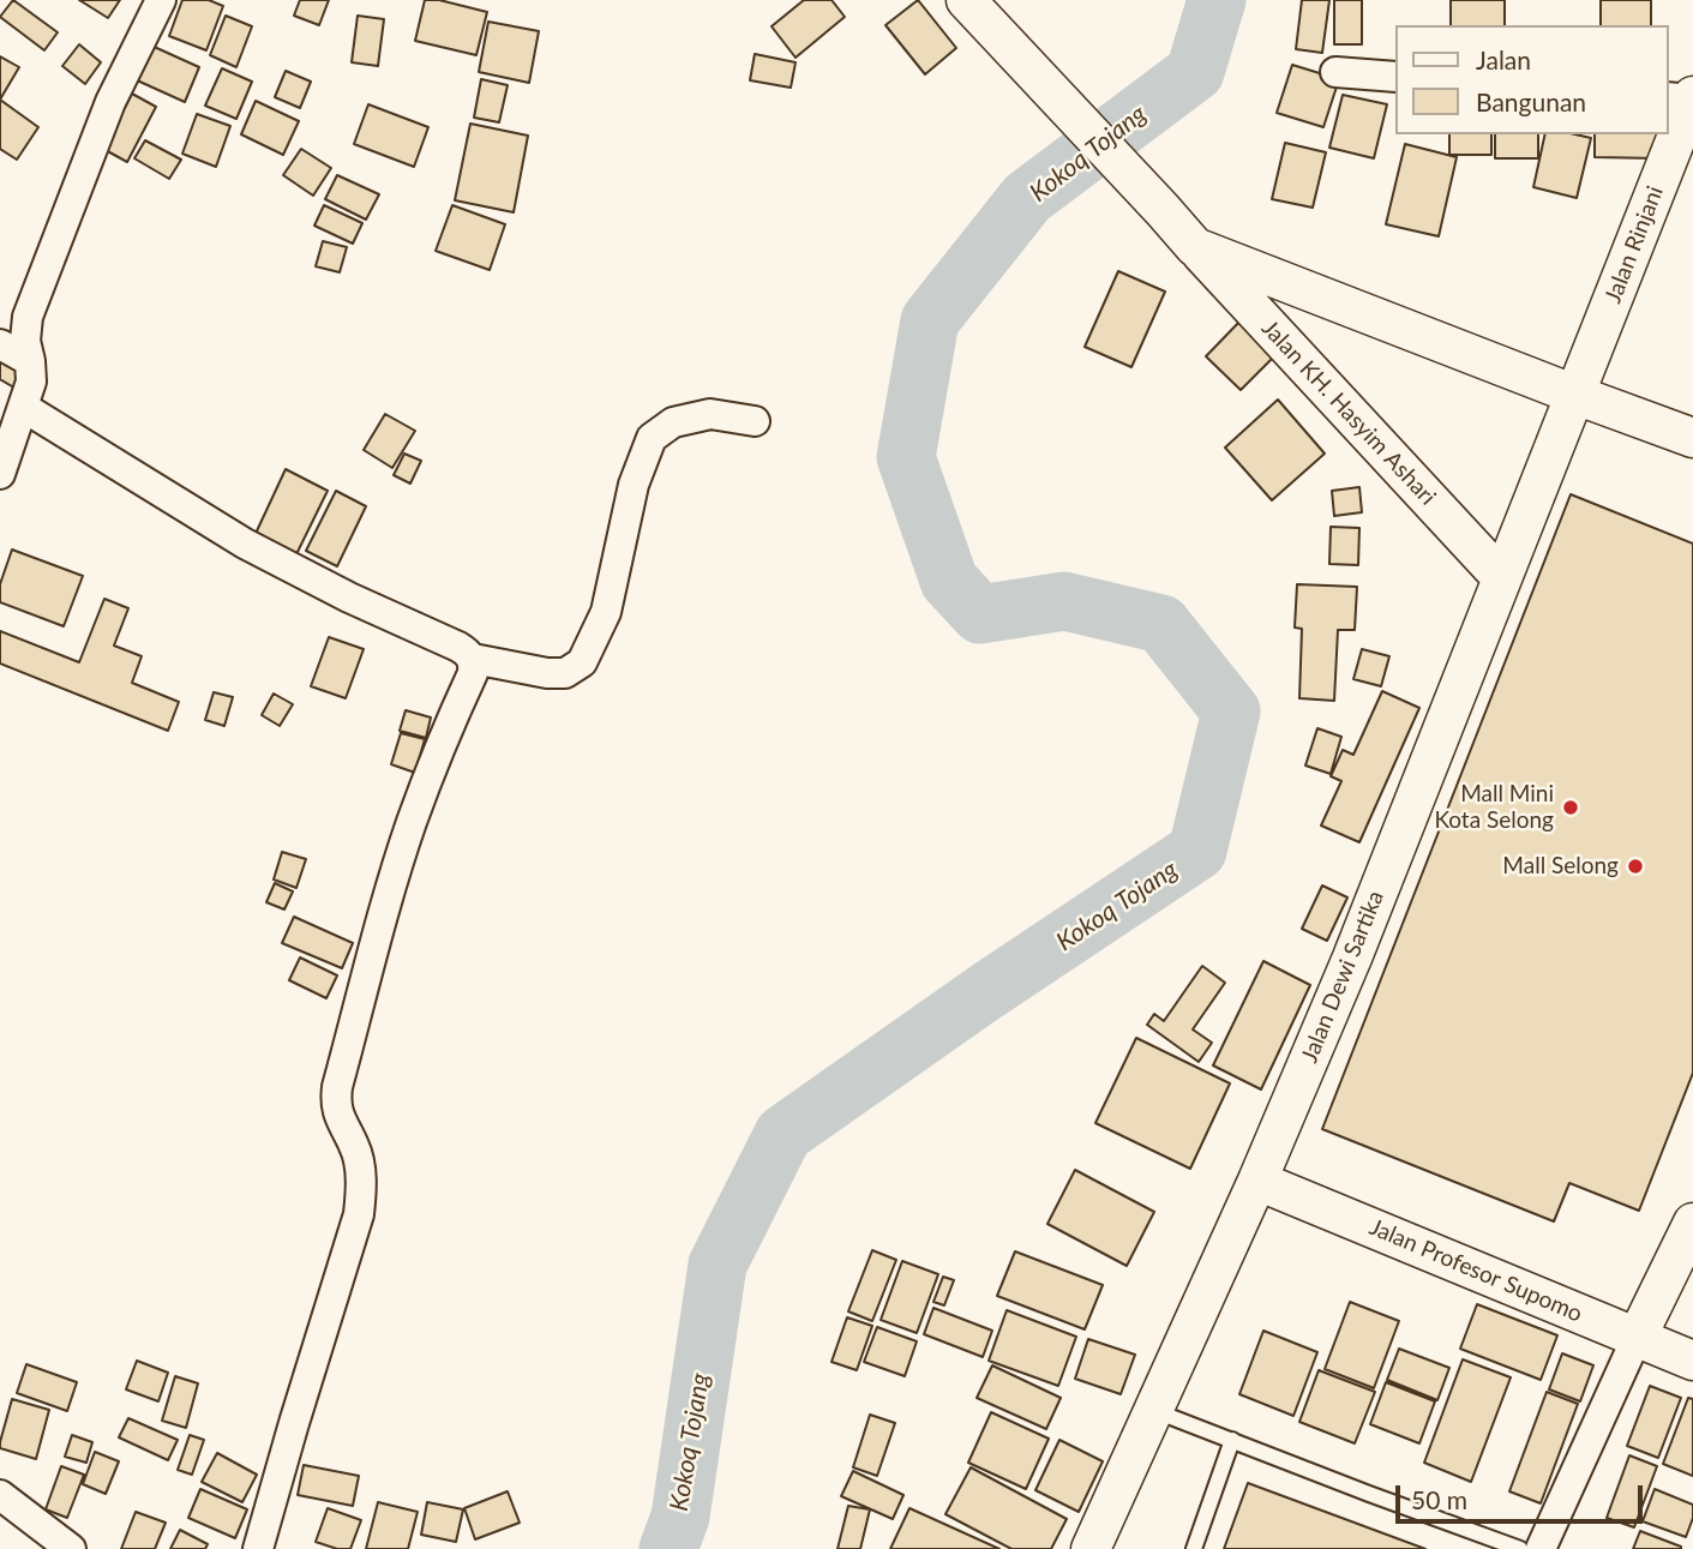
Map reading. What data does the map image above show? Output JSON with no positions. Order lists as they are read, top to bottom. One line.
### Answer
{"streets":{"street":["Jalan Rinjani","Jalan KH. Hasyim Ashari","Jalan Dewi Sartika","Jalan Profesor Supomo"]},"crossings":[["Jalan Rinjani","Jalan KH. Hasyim Ashari"],["Jalan Rinjani","Jalan Dewi Sartika"],["Jalan KH. Hasyim Ashari","Jalan Dewi Sartika"],["Jalan Dewi Sartika","Jalan Profesor Supomo"]],"water":["Kokoq Tojang"],"places":["Mall Mini Kota Selong","Mall Selong"],"legend":["Jalan","Bangunan"],"scale_bar":"50 m"}
